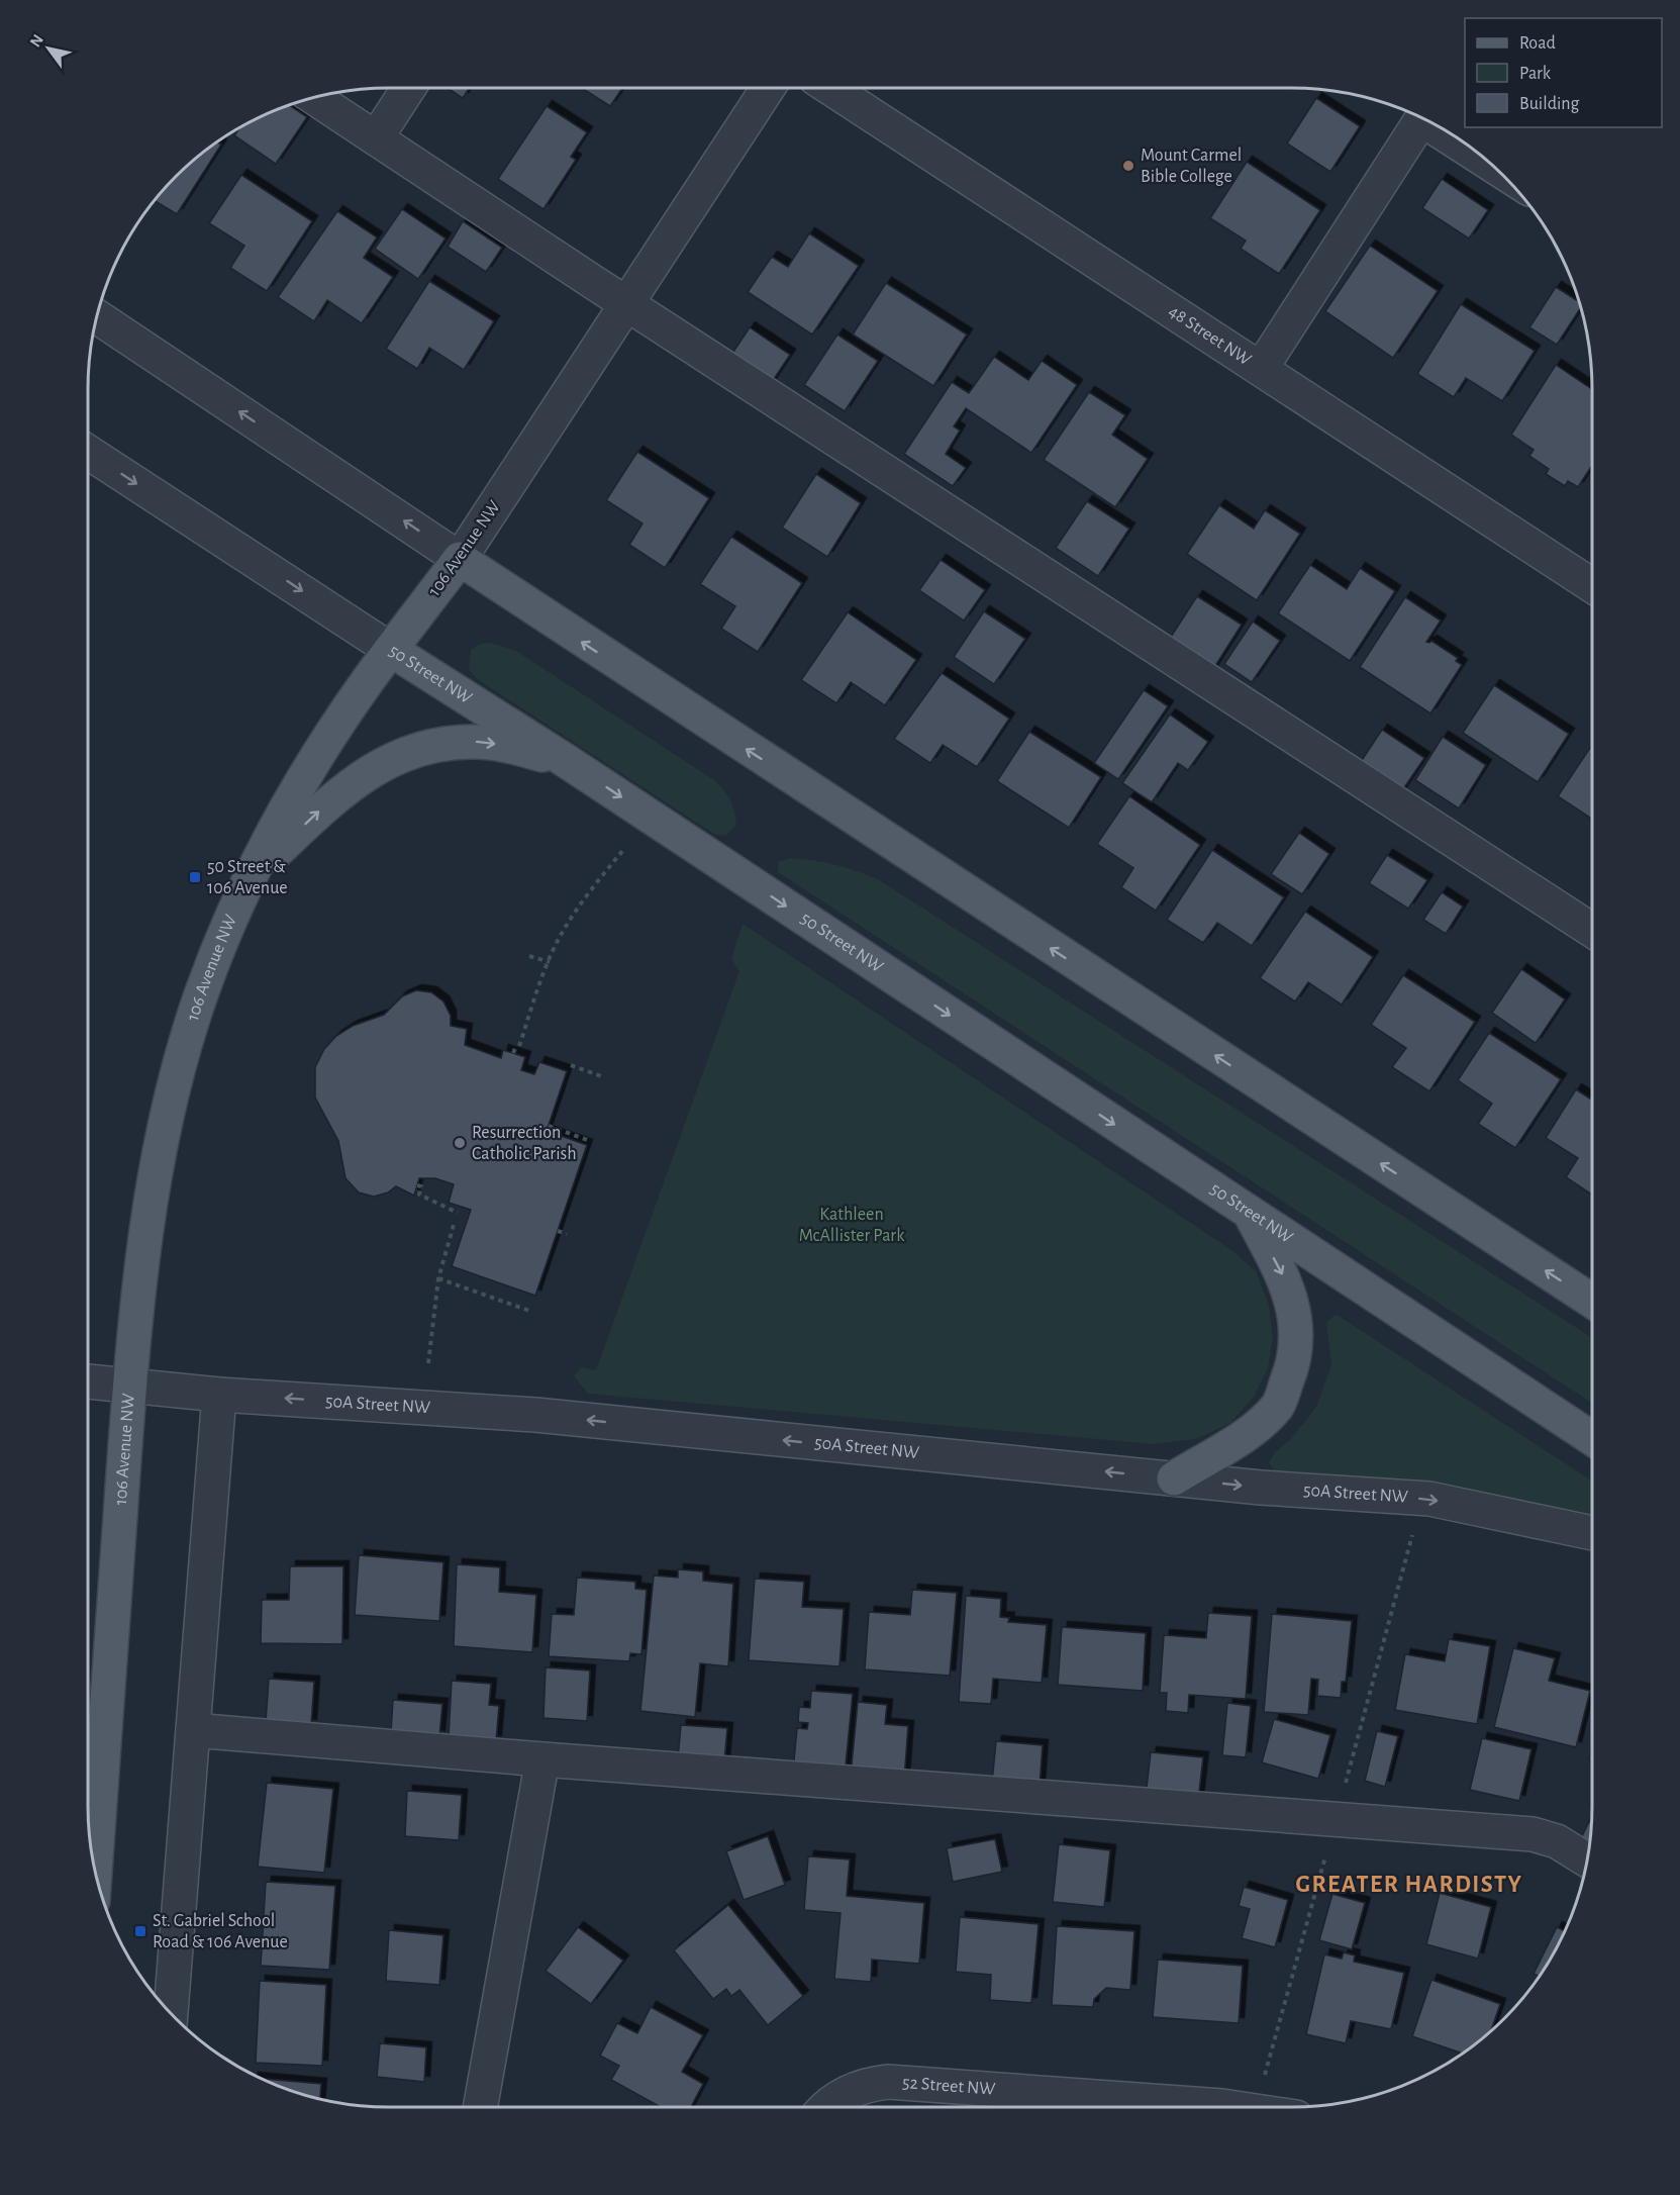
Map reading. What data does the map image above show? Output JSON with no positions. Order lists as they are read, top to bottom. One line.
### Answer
{"streets":{"main road":["106 Avenue NW","50 Street NW"],"street":["48 Street NW","50A Street NW","52 Street NW"]},"crossings":[["106 Avenue NW","50 Street NW"],["106 Avenue NW","50A Street NW"]],"districts":["GREATER HARDISTY"],"parks":["Kathleen McAllister Park"],"places":{"other":["Mount Carmel Bible College","Resurrection Catholic Parish"],"transit":["50 Street & 106 Avenue","St. Gabriel School Road & 106 Avenue"]},"legend":["Road","Park","Building"],"north":"top left"}
